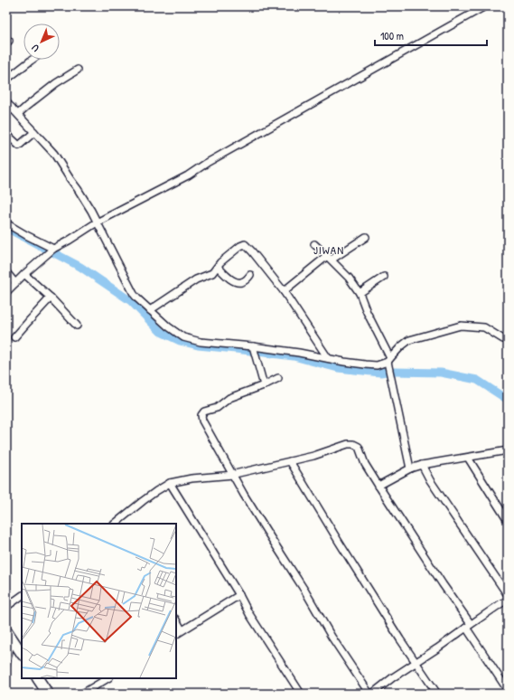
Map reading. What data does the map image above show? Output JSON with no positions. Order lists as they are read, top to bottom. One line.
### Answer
{"districts":["JIWAN"],"scale_bar":"100 m","north":"bottom left"}
